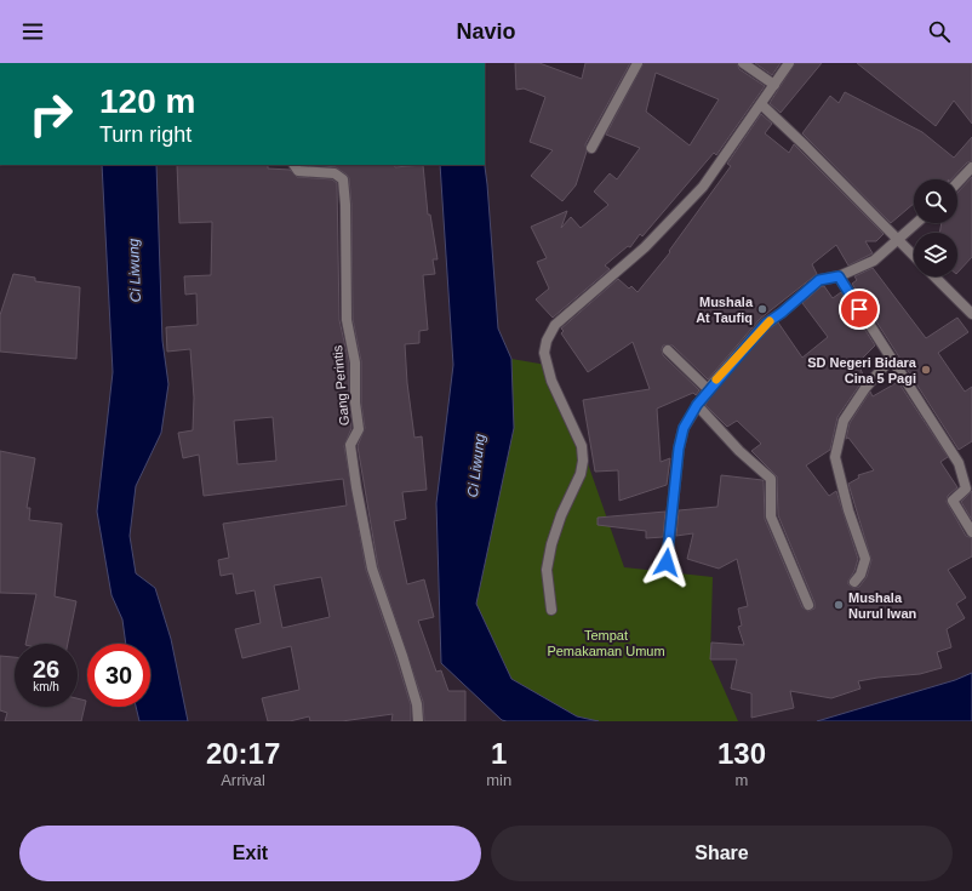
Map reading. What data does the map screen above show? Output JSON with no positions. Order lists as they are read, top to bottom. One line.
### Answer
{"streets":{"street":["Gang Perintis"]},"water":["Ci Liwung"],"parks":["Tempat Pemakaman Umum"],"places":["Mushala At Taufiq","SD Negeri Bidara Cina 5 Pagi","Mushala Nurul Iwan"],"page":{"header":"Navio","turn":["120 m","Turn right"],"speed":"26 km/h","limit":"30","eta":["20:17","Arrival","1","min","130","m"],"buttons":["Exit","Share"]}}
